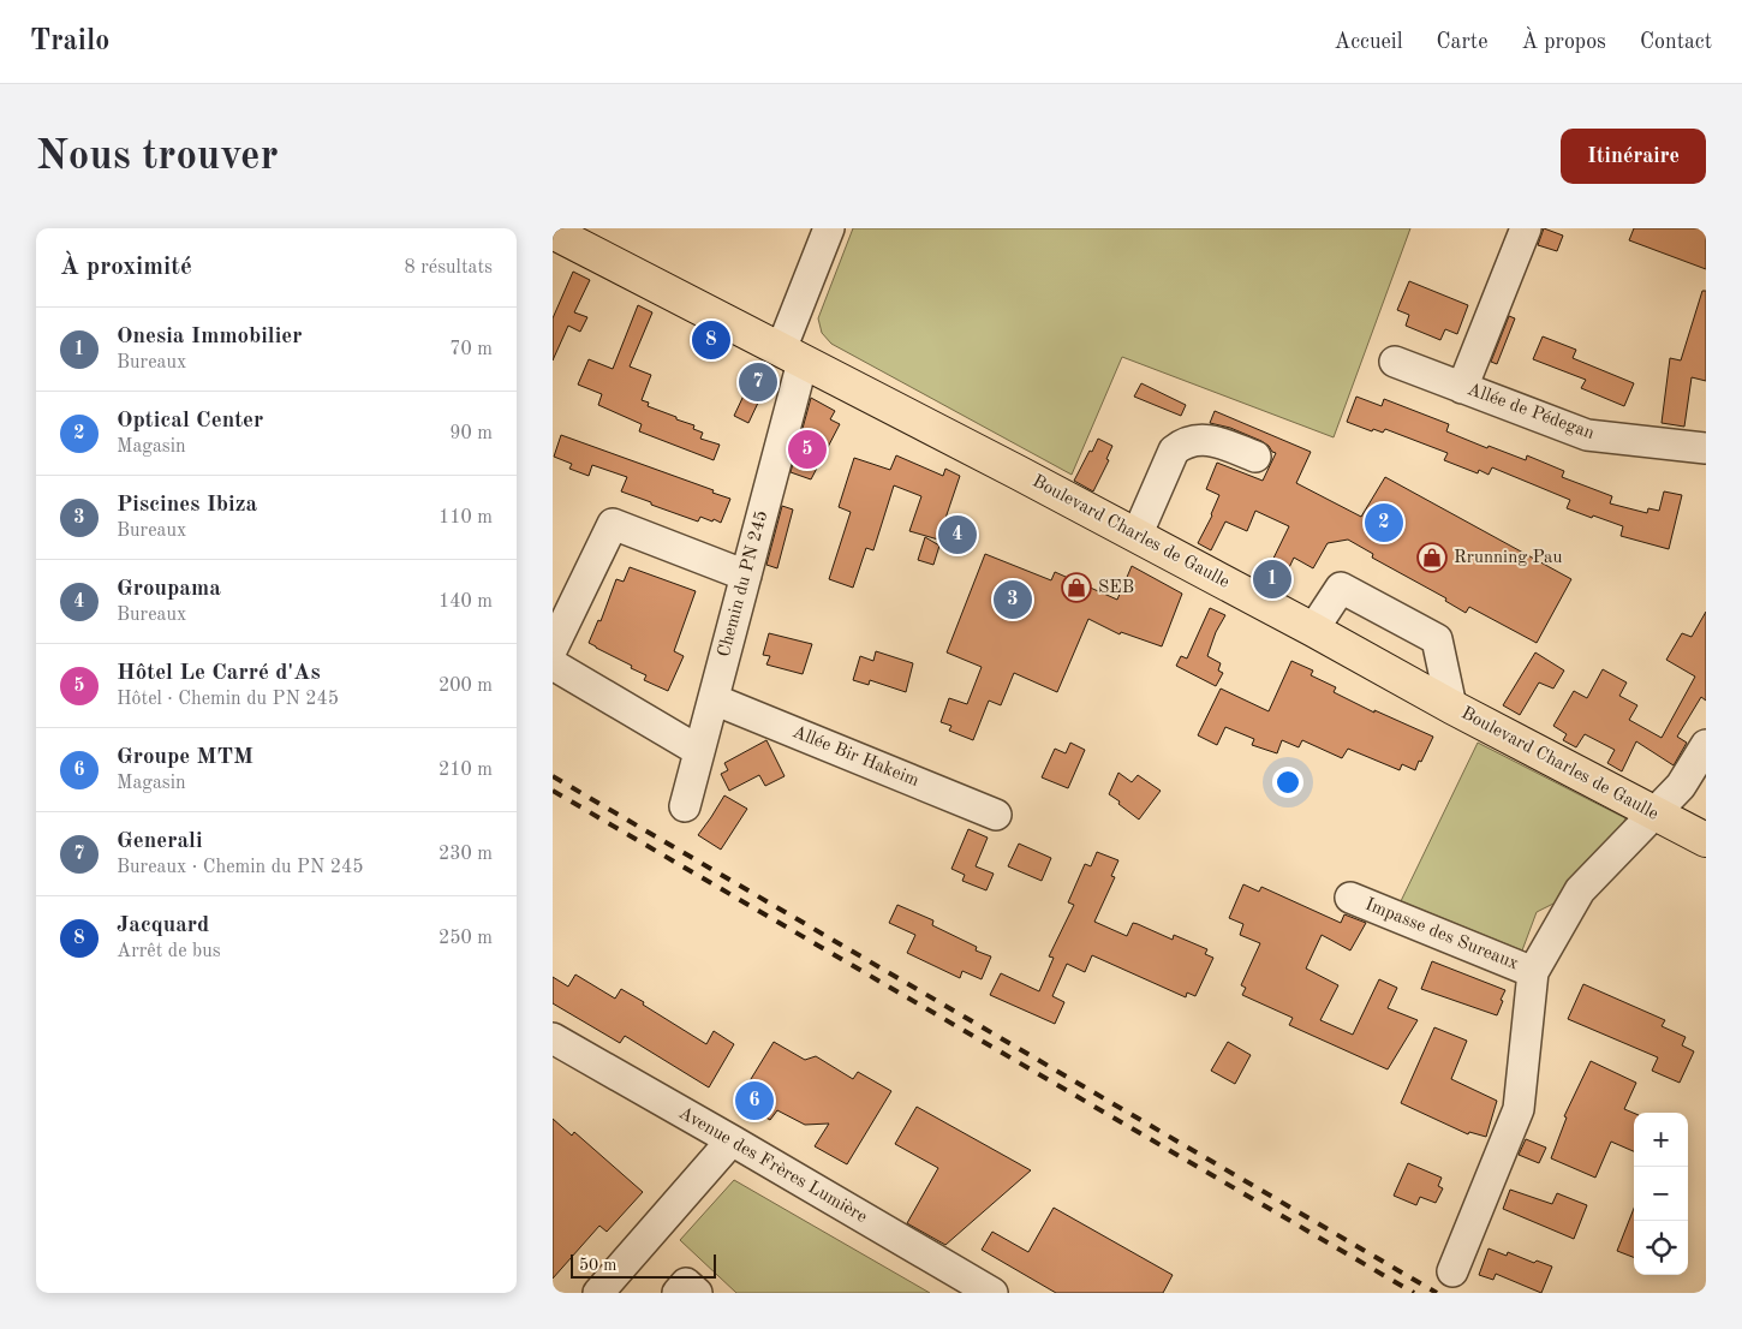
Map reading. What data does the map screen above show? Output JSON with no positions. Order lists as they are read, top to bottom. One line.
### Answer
{"streets":{"main road":["Boulevard Charles de Gaulle"],"street":["Allée de Pédegan","Chemin du PN 245","Allée Bir Hakeim","Impasse des Sureaux","Avenue des Frères Lumière"]},"crossings":[["Boulevard Charles de Gaulle","Chemin du PN 245"],["Chemin du PN 245","Allée Bir Hakeim"]],"places":{"shop":["Rrunning Pau","SEB"]},"scale_bar":"50 m","page":{"header":"Trailo","nav":["Accueil","Carte","À propos","Contact"],"buttons":"Itinéraire","title":"Nous trouver","heading":["À proximité","8 résultats"],"list":[{"mark":"1","name":"Onesia Immobilier","note":"Bureaux","value":"70 m"},{"mark":"2","name":"Optical Center","note":"Magasin","value":"90 m"},{"mark":"3","name":"Piscines Ibiza","note":"Bureaux","value":"110 m"},{"mark":"4","name":"Groupama","note":"Bureaux","value":"140 m"},{"mark":"5","name":"Hôtel Le Carré d'As","note":"Hôtel · Chemin du PN 245","value":"200 m"},{"mark":"6","name":"Groupe MTM","note":"Magasin","value":"210 m"},{"mark":"7","name":"Generali","note":"Bureaux · Chemin du PN 245","value":"230 m"},{"mark":"8","name":"Jacquard","note":"Arrêt de bus","value":"250 m"}],"pins":["8","7","5","2","4","1","3","6"],"map_buttons":["+","−"],"scale":"50 m"}}
